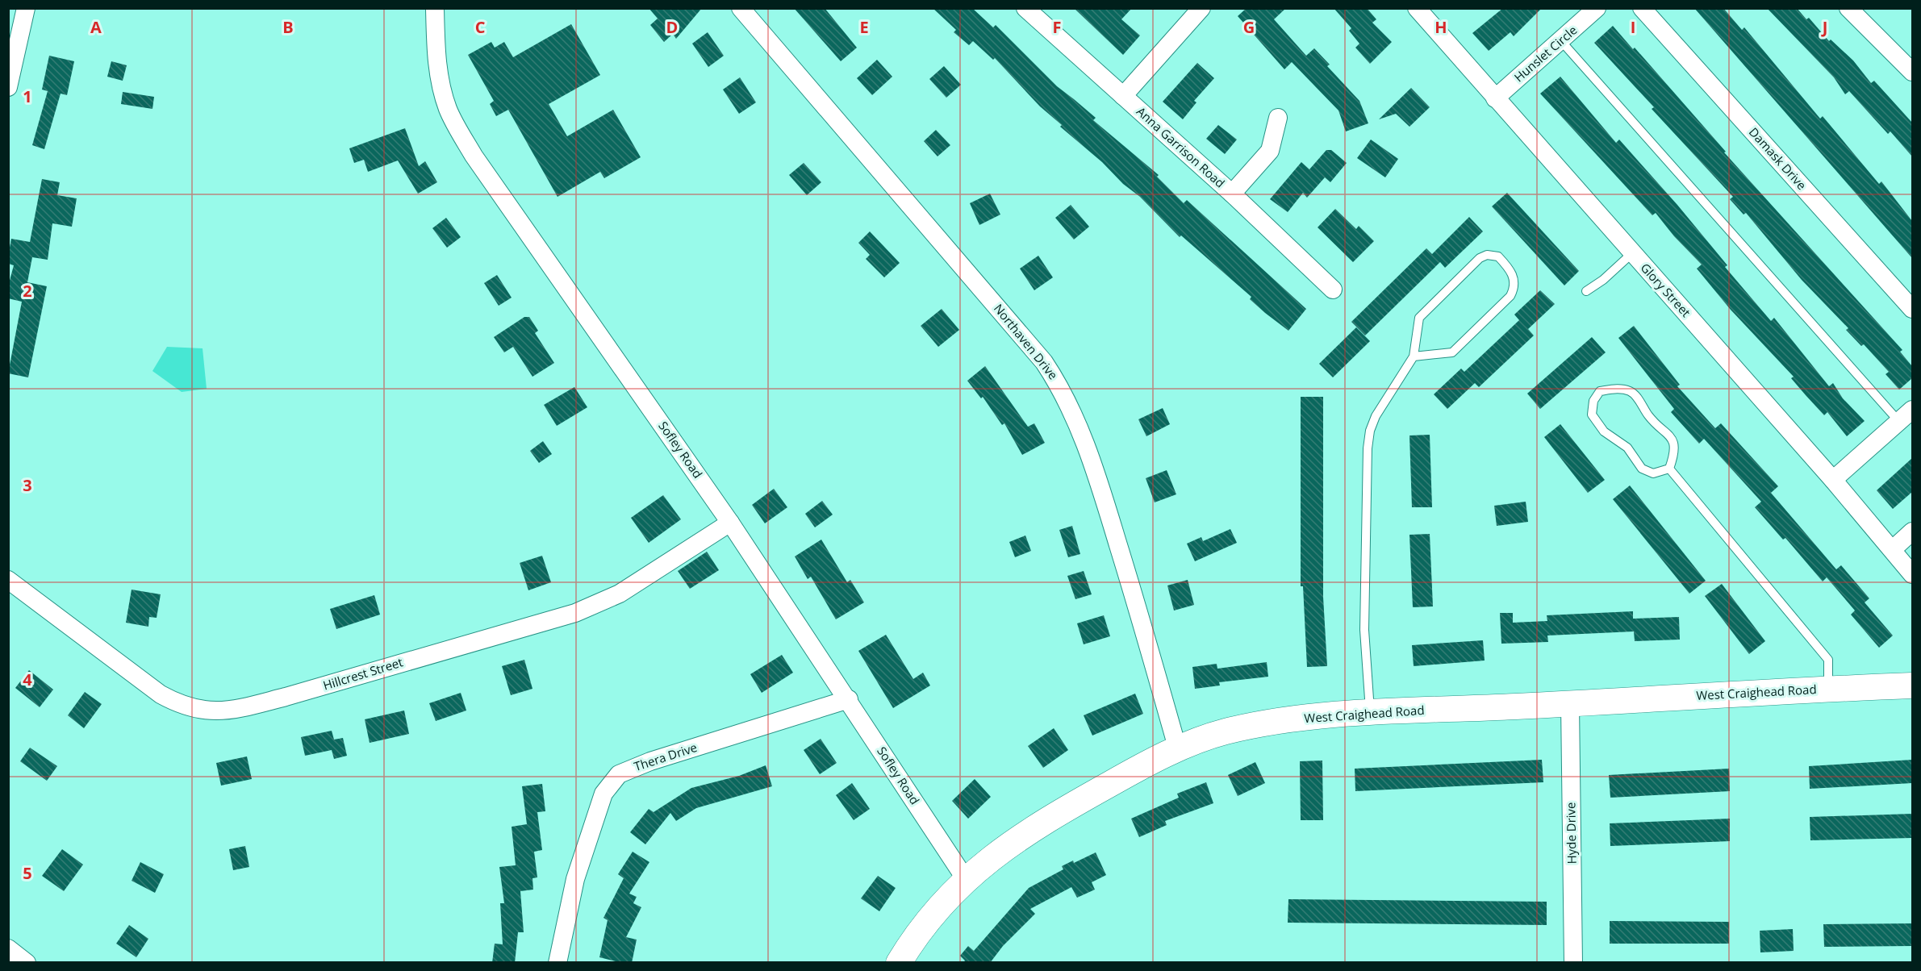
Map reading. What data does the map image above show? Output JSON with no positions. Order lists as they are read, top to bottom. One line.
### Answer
{"streets":{"street":["Hunslet Circle","Anna Garrison Road","Damask Drive","Glory Street","Northaven Drive","Sofley Road","Hillcrest Street","West Craighead Road","Thera Drive","Hyde Drive"]},"crossings":[["Hunslet Circle","Glory Street"],["Northaven Drive","West Craighead Road"],["Sofley Road","Hillcrest Street"],["Sofley Road","West Craighead Road"],["Sofley Road","Thera Drive"],["West Craighead Road","Hyde Drive"]],"grid":{"columns":["A","B","C","D","E","F","G","H","I","J"],"rows":["1","2","3","4","5"]}}
